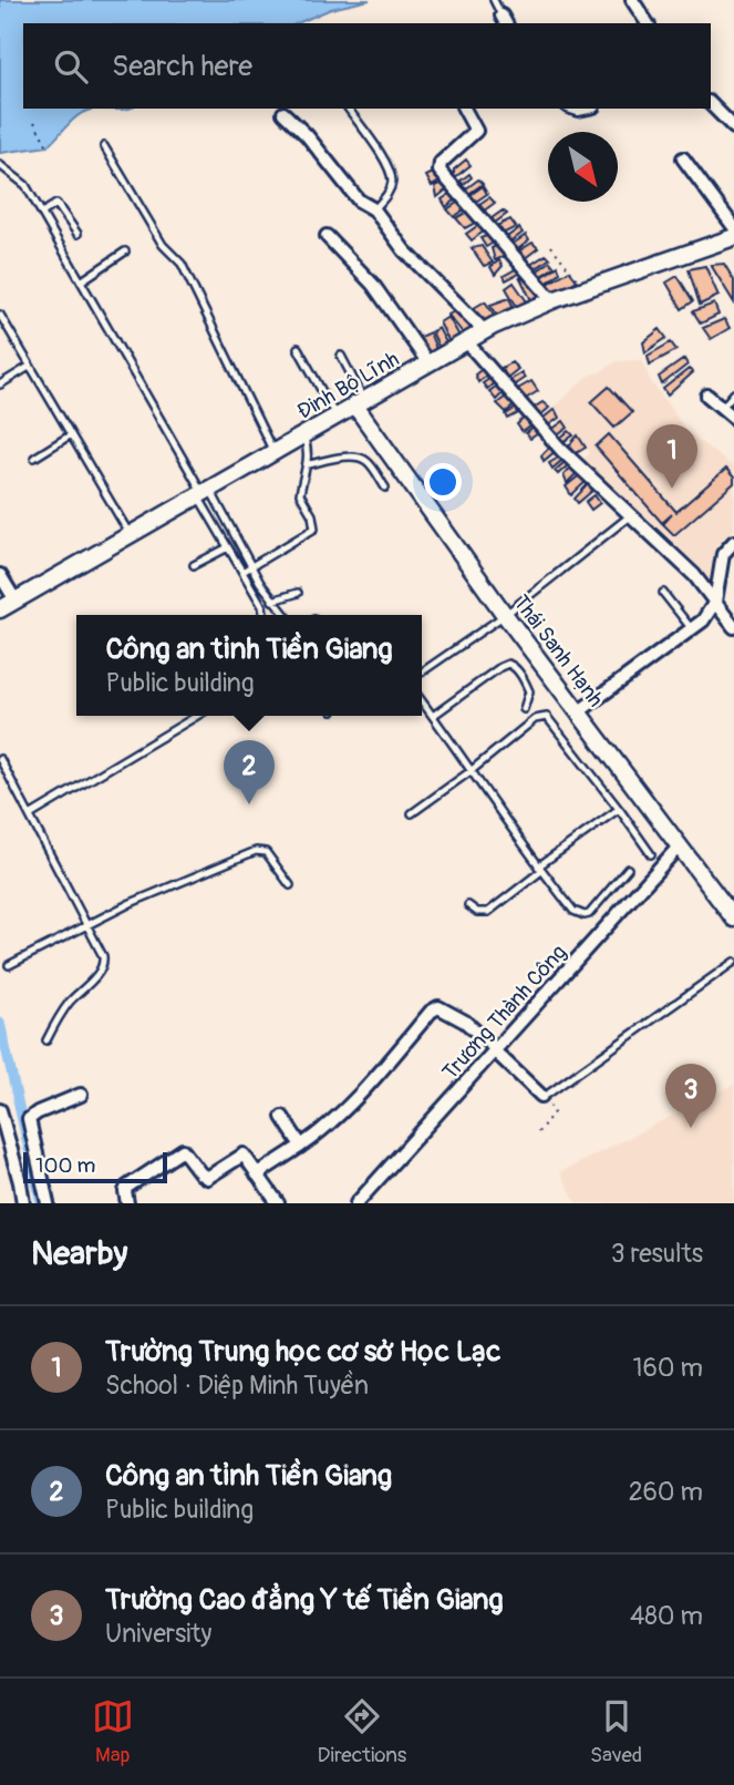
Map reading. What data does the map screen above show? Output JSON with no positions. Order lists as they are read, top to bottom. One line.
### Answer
{"streets":{"main road":["Đinh Bộ Lĩnh","Thái Sanh Hạnh"],"street":["Trương Thành Công"]},"crossings":[["Đinh Bộ Lĩnh","Thái Sanh Hạnh"],["Thái Sanh Hạnh","Trương Thành Công"]],"scale_bar":"100 m","north":"bottom right","page":{"search":"Search here","pins":["1","2","3"],"popup":["Công an tỉnh Tiền Giang","Public building"],"scale":"100 m","heading":["Nearby","3 results"],"list":[{"mark":"1","name":"Trường Trung học cơ sở Học Lạc","note":"School · Diệp Minh Tuyền","value":"160 m"},{"mark":"2","name":"Công an tỉnh Tiền Giang","note":"Public building","value":"260 m"},{"mark":"3","name":"Trường Cao đẳng Y tế Tiền Giang","note":"University","value":"480 m"}],"nav":["Map","Directions","Saved"]}}
